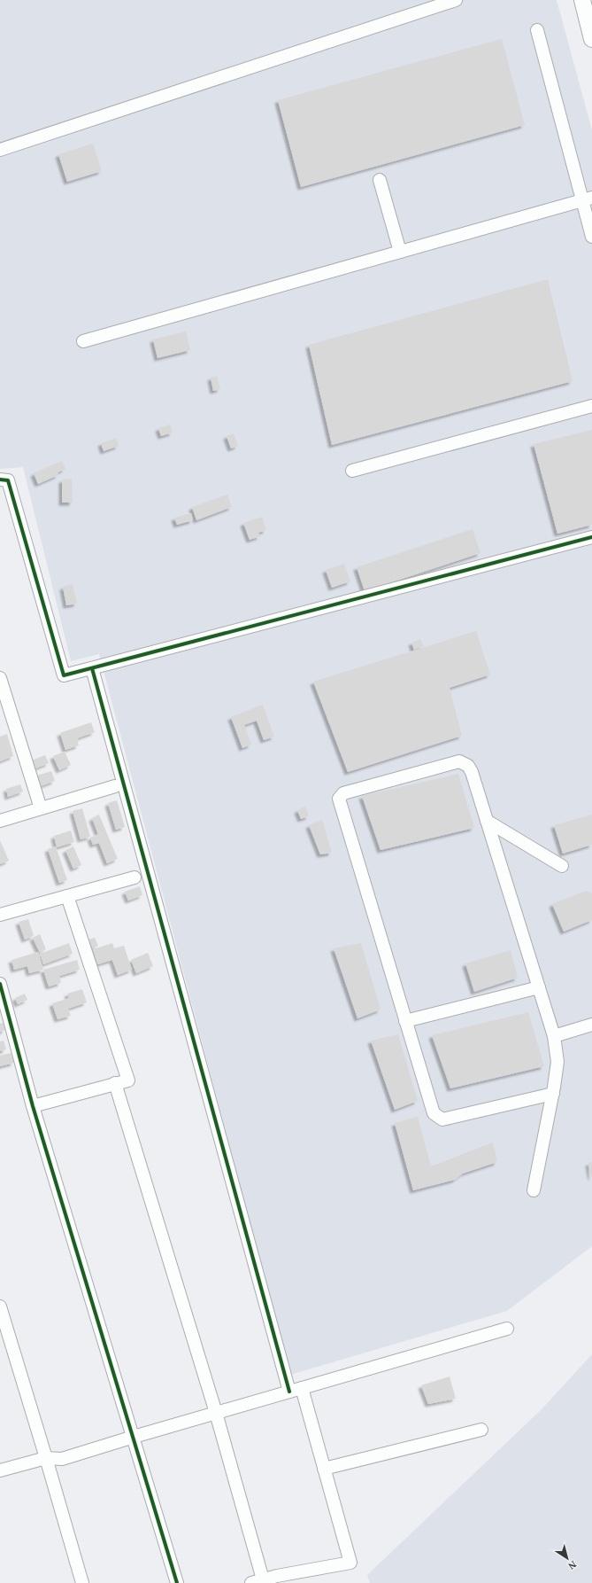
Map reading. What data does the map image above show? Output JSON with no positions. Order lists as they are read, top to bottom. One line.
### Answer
{"north":"bottom right"}
